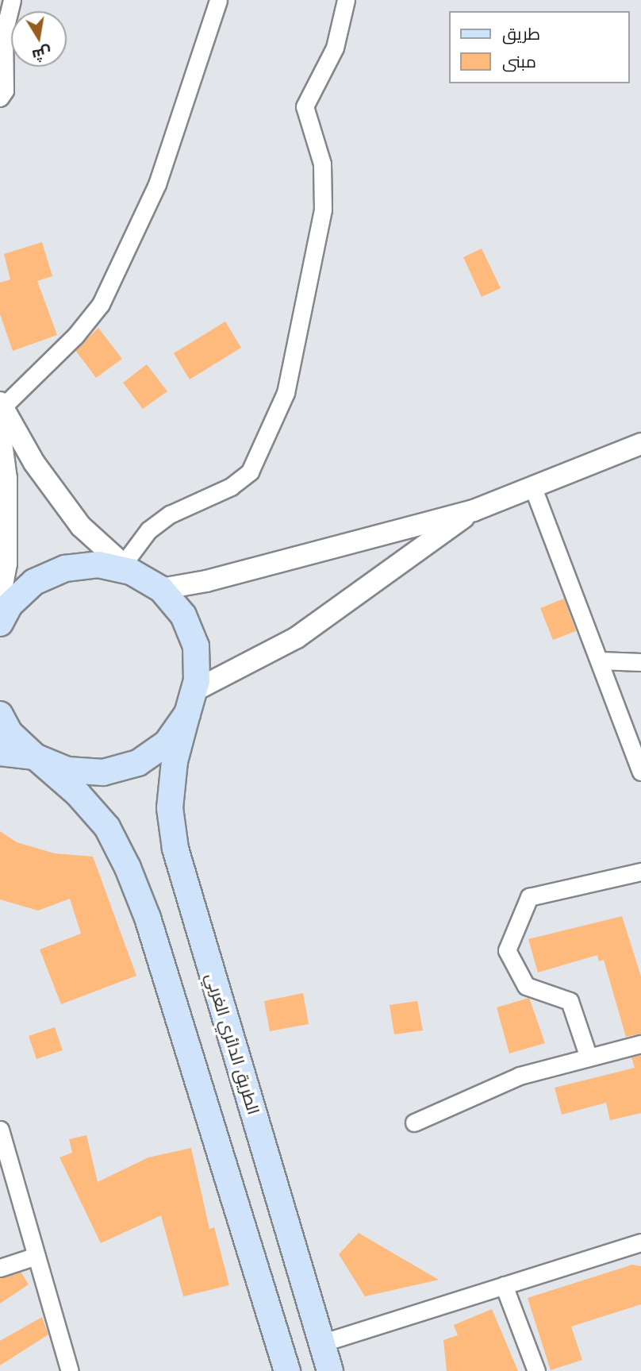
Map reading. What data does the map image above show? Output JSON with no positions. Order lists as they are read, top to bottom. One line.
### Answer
{"streets":{"main road":["الطريق الدائري الغربي"]},"legend":["طريق","مبنى"],"north":"bottom"}
